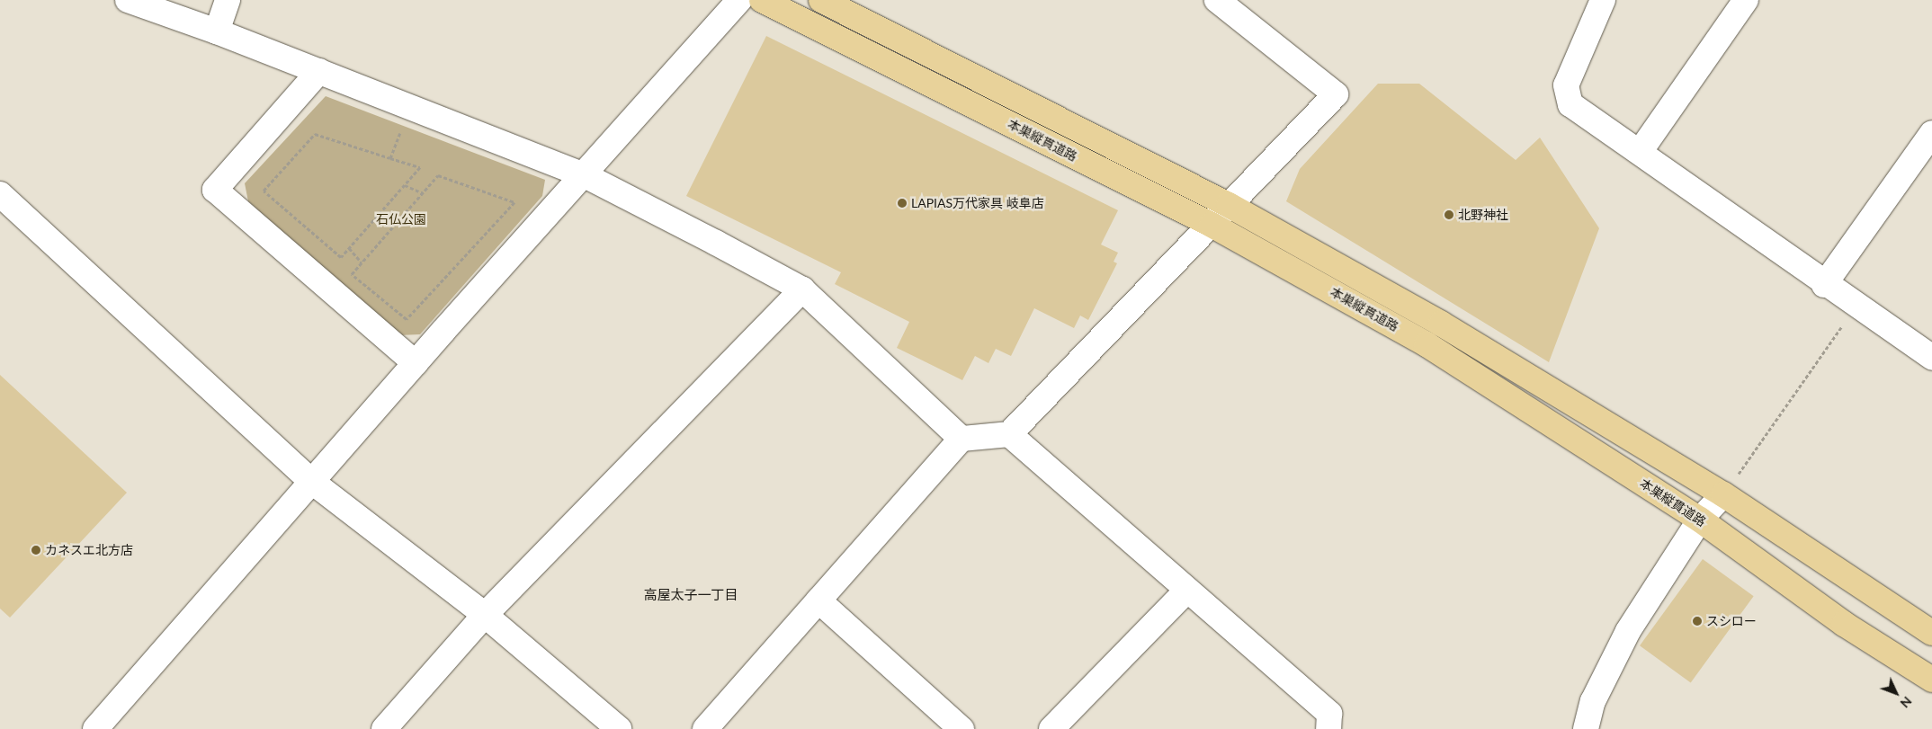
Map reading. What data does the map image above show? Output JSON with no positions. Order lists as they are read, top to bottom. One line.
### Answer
{"streets":{"main road":["本巣縦貫道路"]},"districts":["高屋太子一丁目"],"parks":["石仏公園"],"places":["LAPIAS万代家具 岐阜店","北野神社","カネスエ北方店","スシロー"],"north":"bottom right"}
